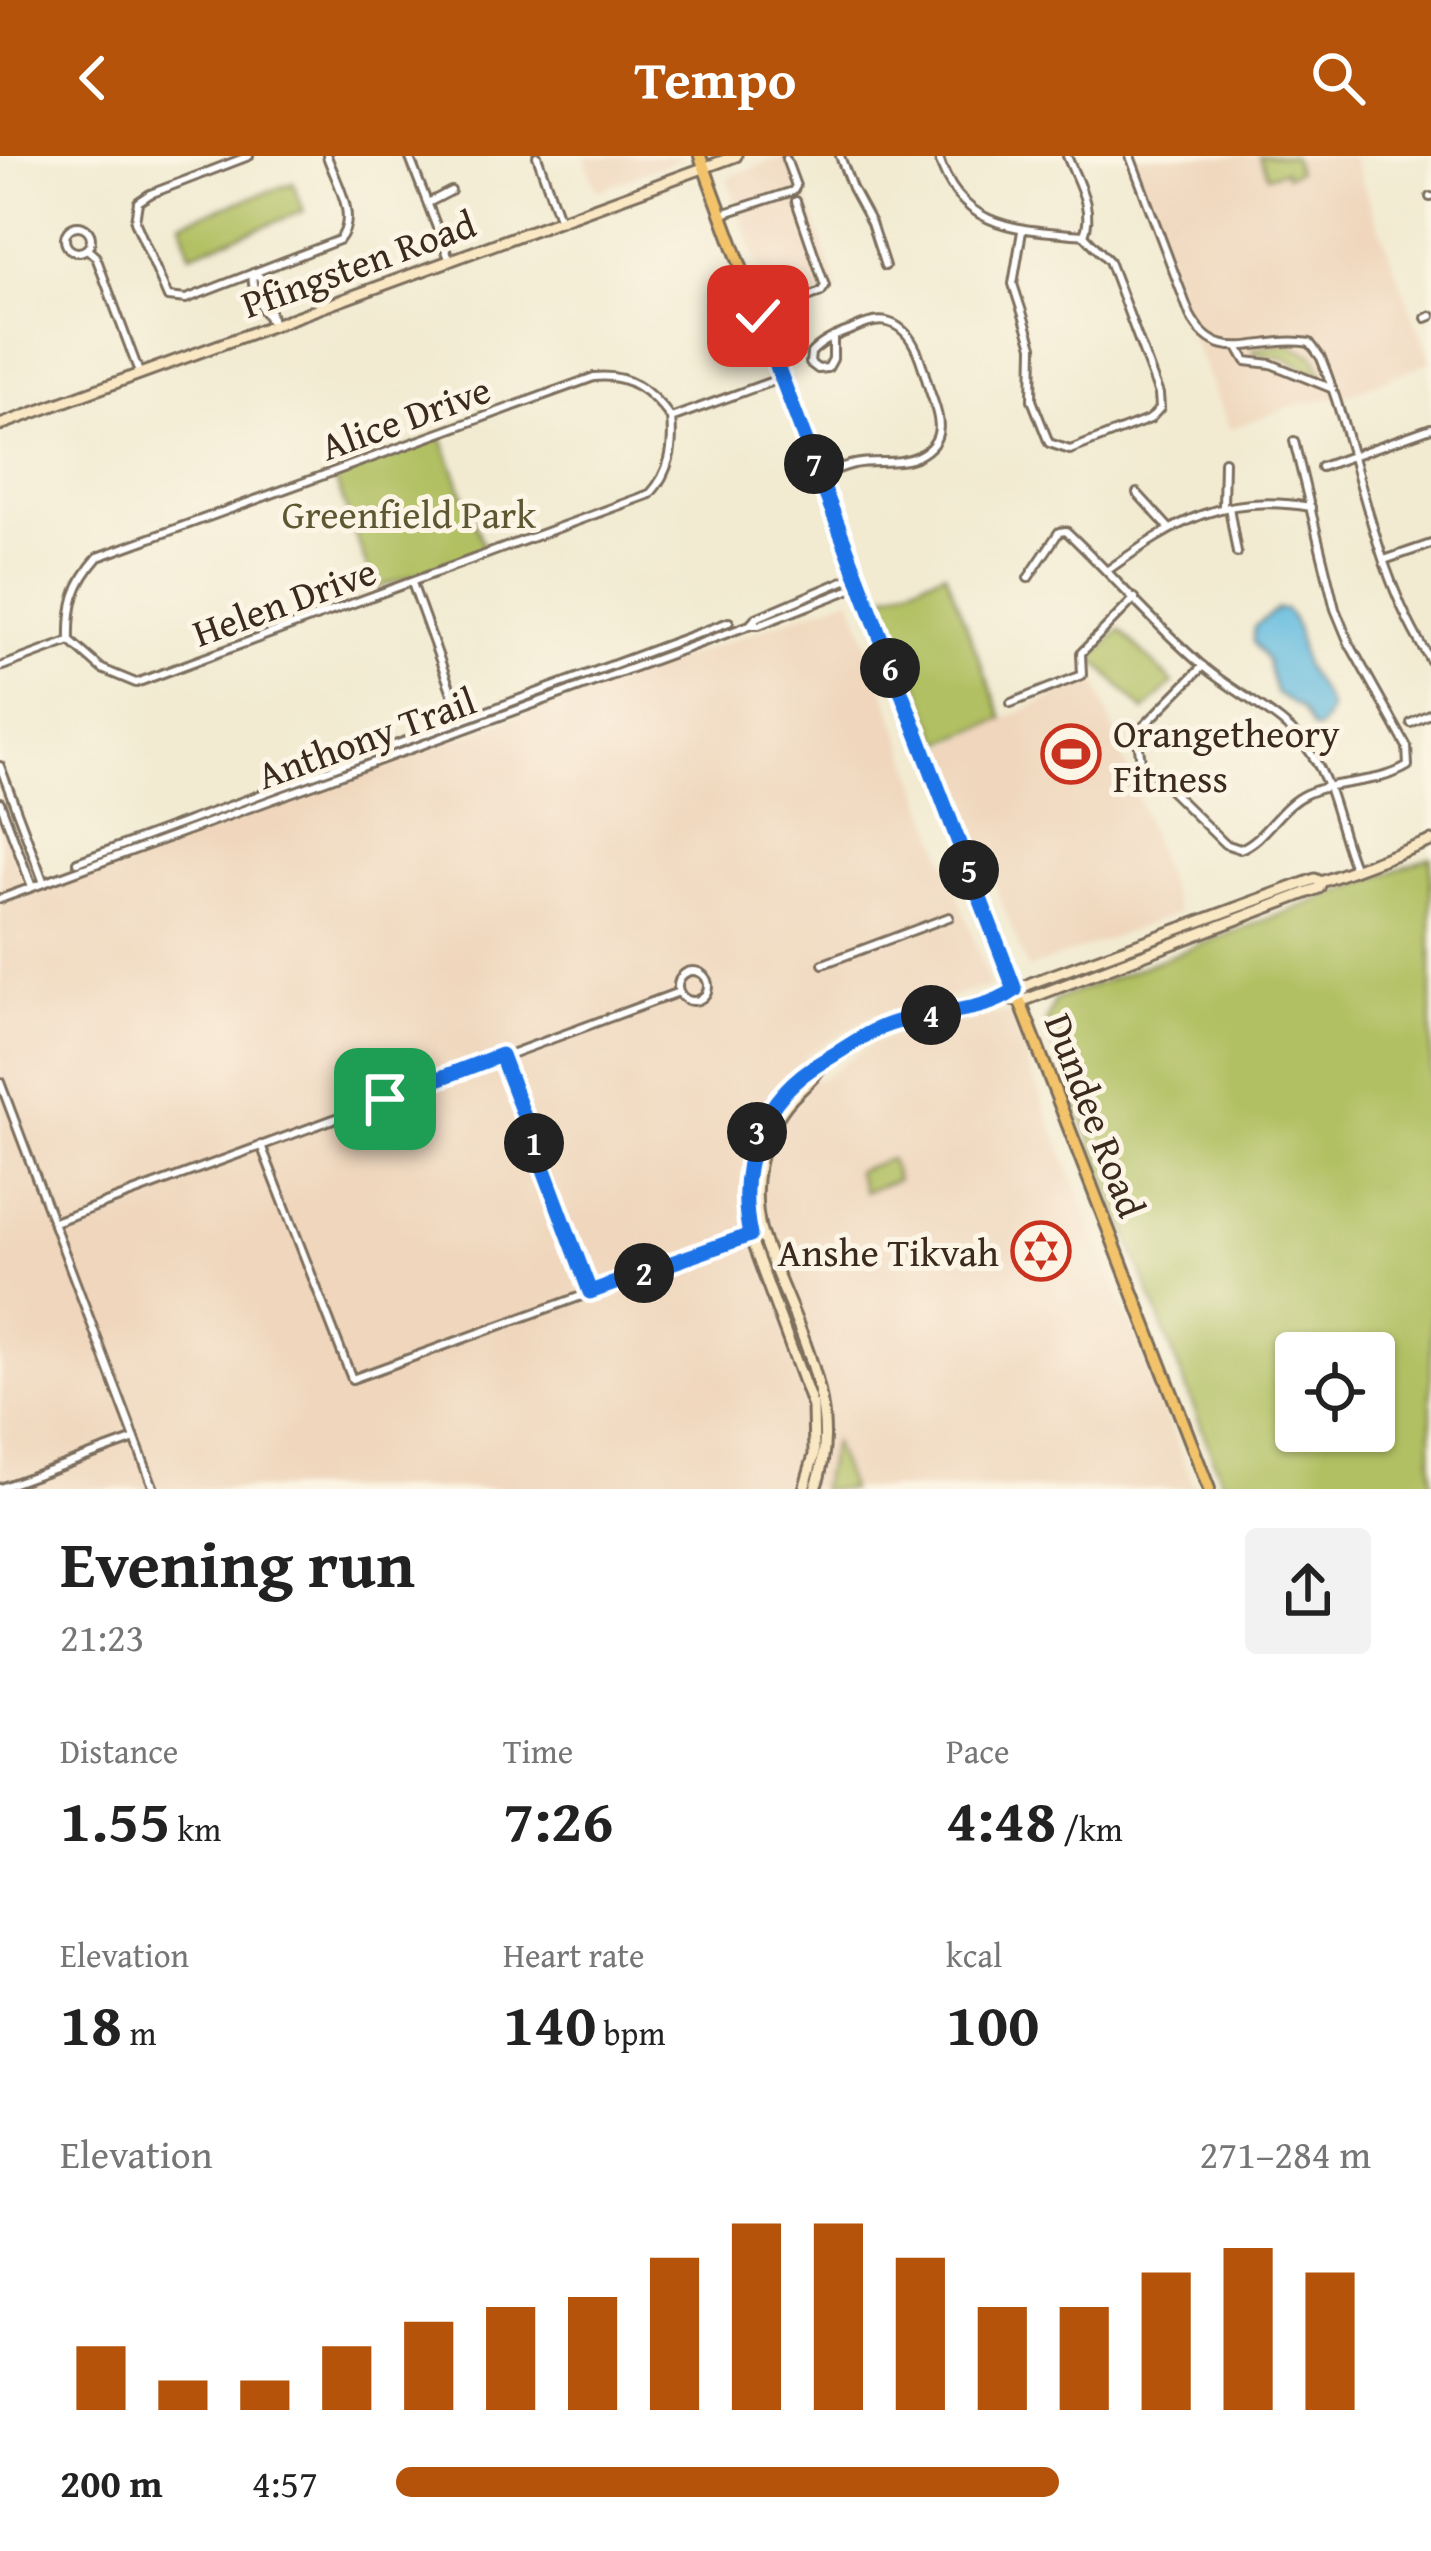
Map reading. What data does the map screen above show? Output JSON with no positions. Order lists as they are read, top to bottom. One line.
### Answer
{"streets":{"main road":["Pfingsten Road","Dundee Road"],"street":["Alice Drive","Helen Drive","Anthony Trail"]},"crossings":[["Pfingsten Road","Dundee Road"],["Alice Drive","Helen Drive"],["Anthony Trail","Dundee Road"]],"parks":["Greenfield Park"],"places":{"sports":["Orangetheory Fitness"],"synagogue":["Anshe Tikvah"]},"page":{"header":"Tempo","pins":["7","6","5","4","3","1","2"],"heading":["Evening run","21:23"],"stats":[["Distance","1.55 km"],["Time","7:26"],["Pace","4:48 /km"],["Elevation","18 m"],["Heart rate","140 bpm"],["kcal","100"]],"chart":["Elevation","271–284 m"],"list":[{"name":"200 m","note":"4:57"}]}}
